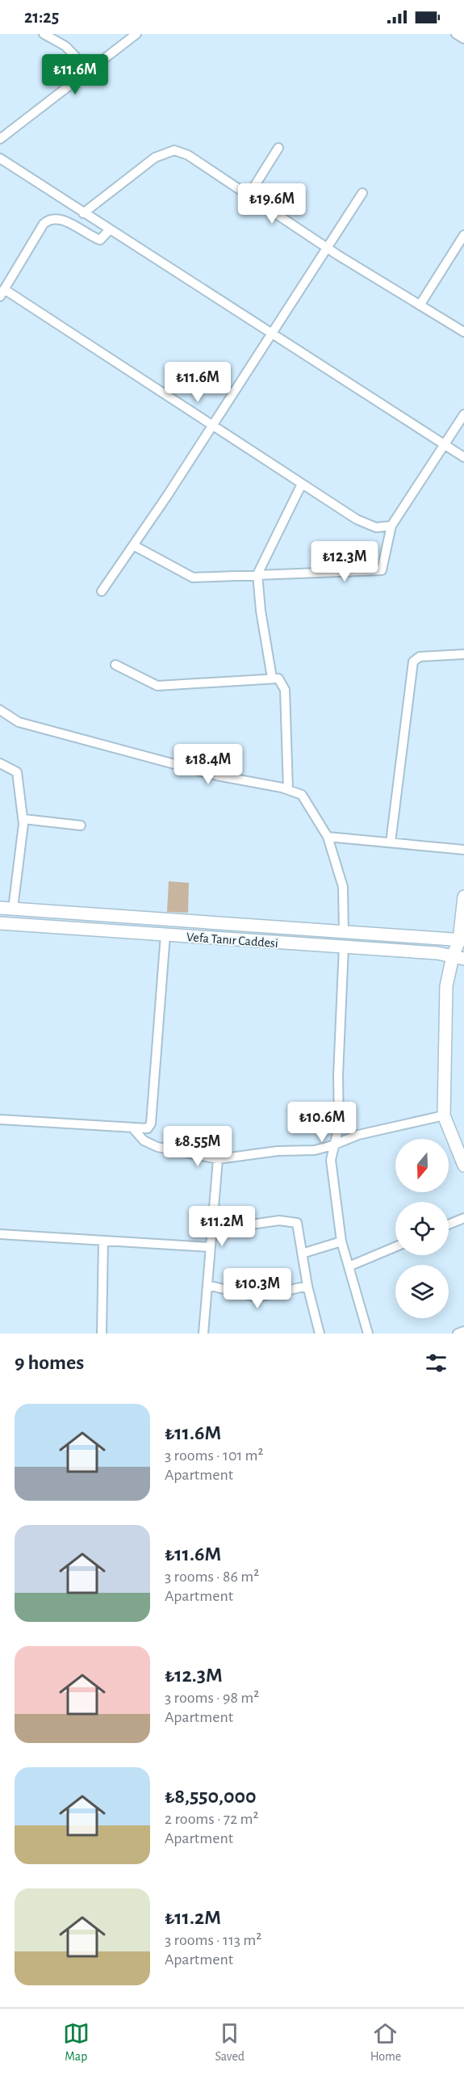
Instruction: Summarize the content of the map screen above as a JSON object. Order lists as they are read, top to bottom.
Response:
{
  "streets": {
    "main road": ["Vefa Tanır Caddesi"]
  },
  "north": "bottom",
  "page": {
    "status": "21:25",
    "price": [
      "₺11.6M",
      "₺19.6M",
      "₺11.6M",
      "₺12.3M",
      "₺18.4M",
      "₺10.6M",
      "₺8.55M",
      "₺11.2M",
      "₺10.3M"
    ],
    "heading": "9 homes",
    "list": [
      {
        "name": "₺11.6M",
        "note": "3 rooms · 101 m² · Apartment"
      },
      {
        "name": "₺11.6M",
        "note": "3 rooms · 86 m² · Apartment"
      },
      {
        "name": "₺12.3M",
        "note": "3 rooms · 98 m² · Apartment"
      },
      {
        "name": "₺8,550,000",
        "note": "2 rooms · 72 m² · Apartment"
      },
      {
        "name": "₺11.2M",
        "note": "3 rooms · 113 m² · Apartment"
      }
    ],
    "tabs": ["Map", "Saved", "Home"]
  }
}
